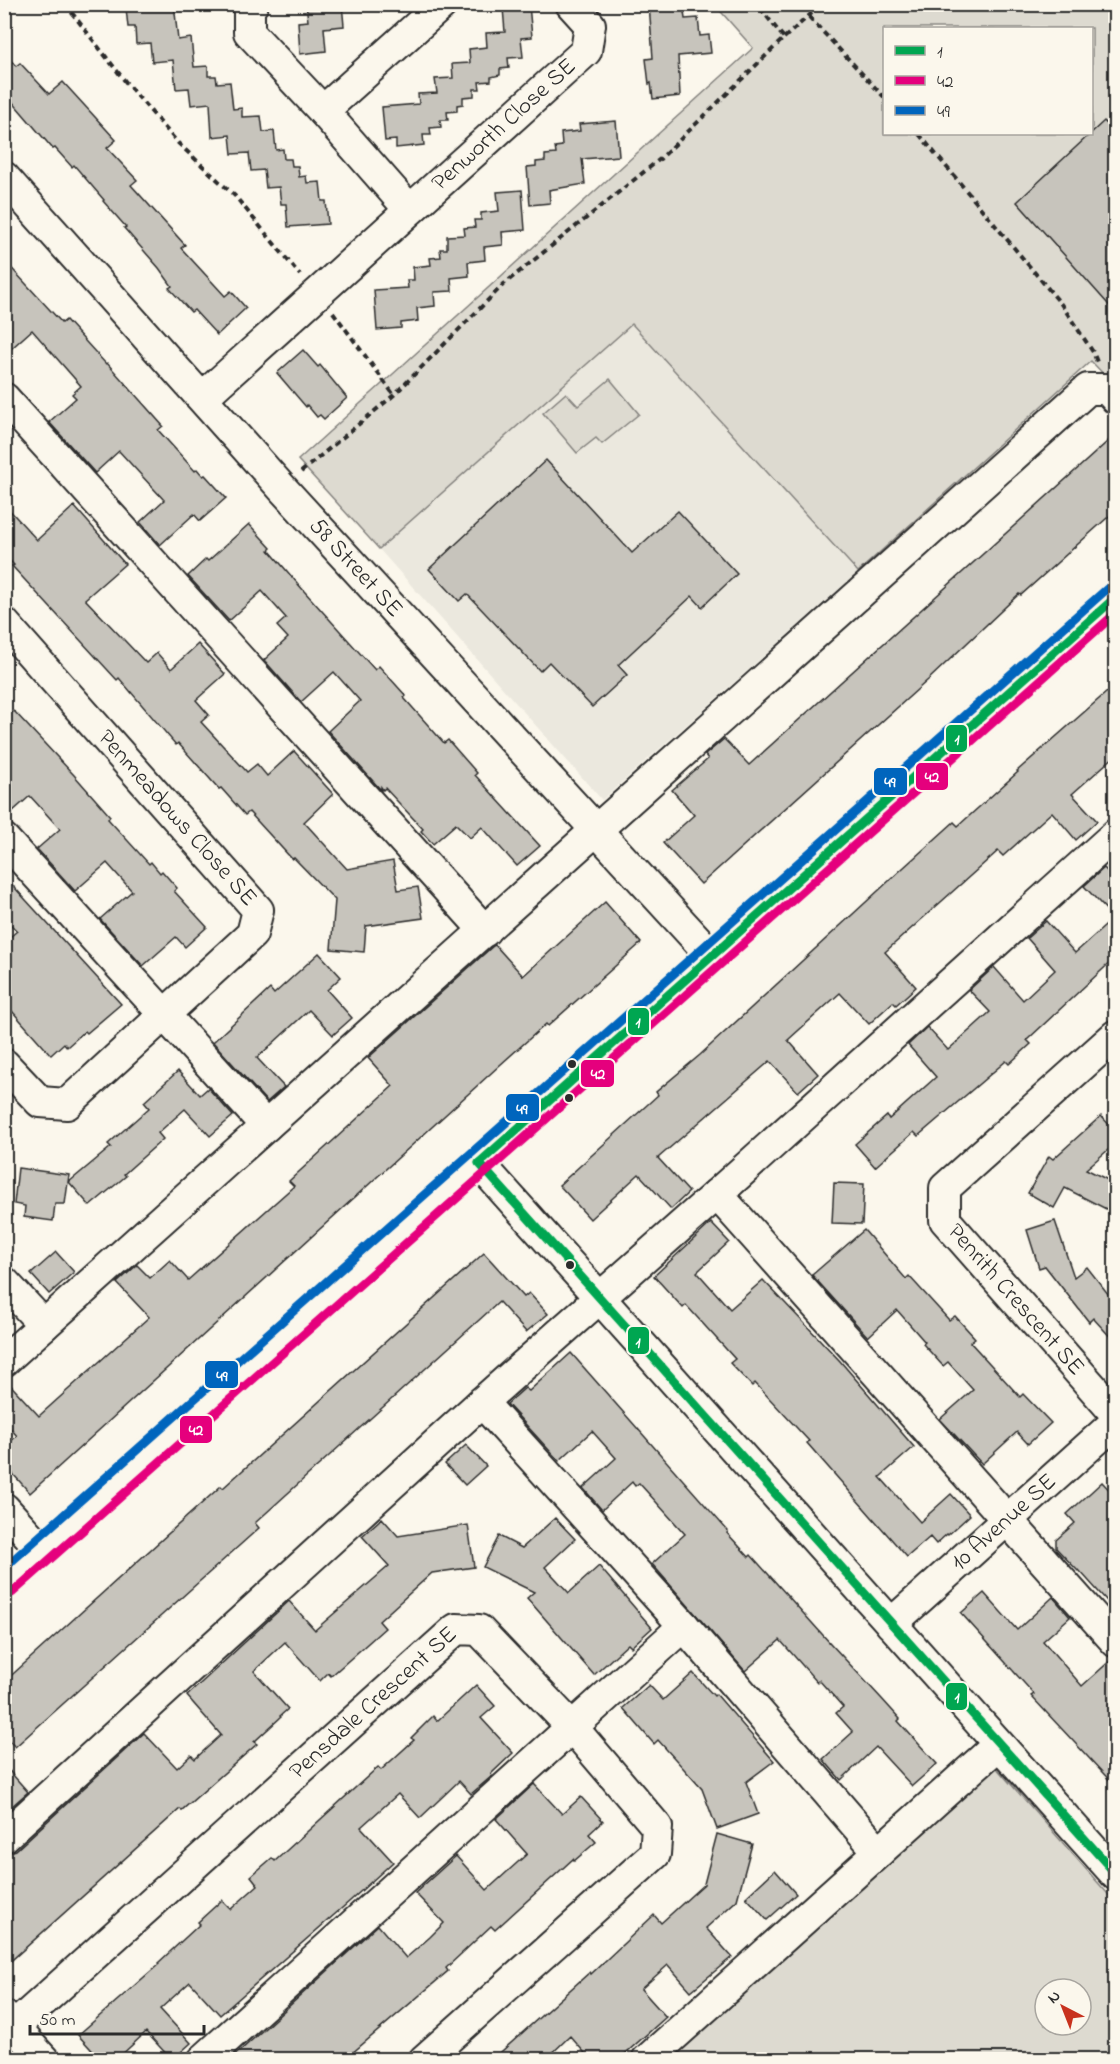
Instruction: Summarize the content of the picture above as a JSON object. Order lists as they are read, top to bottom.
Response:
{
  "streets": {
    "street": [
      "Penworth Close SE",
      "58 Street SE",
      "Penmeadows Close SE",
      "Penrith Crescent SE",
      "10 Avenue SE",
      "Pensdale Crescent SE"
    ]
  },
  "crossings": [
    ["Penworth Close SE", "58 Street SE"]
  ],
  "lines": ["transit line 49", "transit line 1", "transit line 42"],
  "legend": ["1", "42", "49"],
  "scale_bar": "50 m",
  "north": "top left"
}
